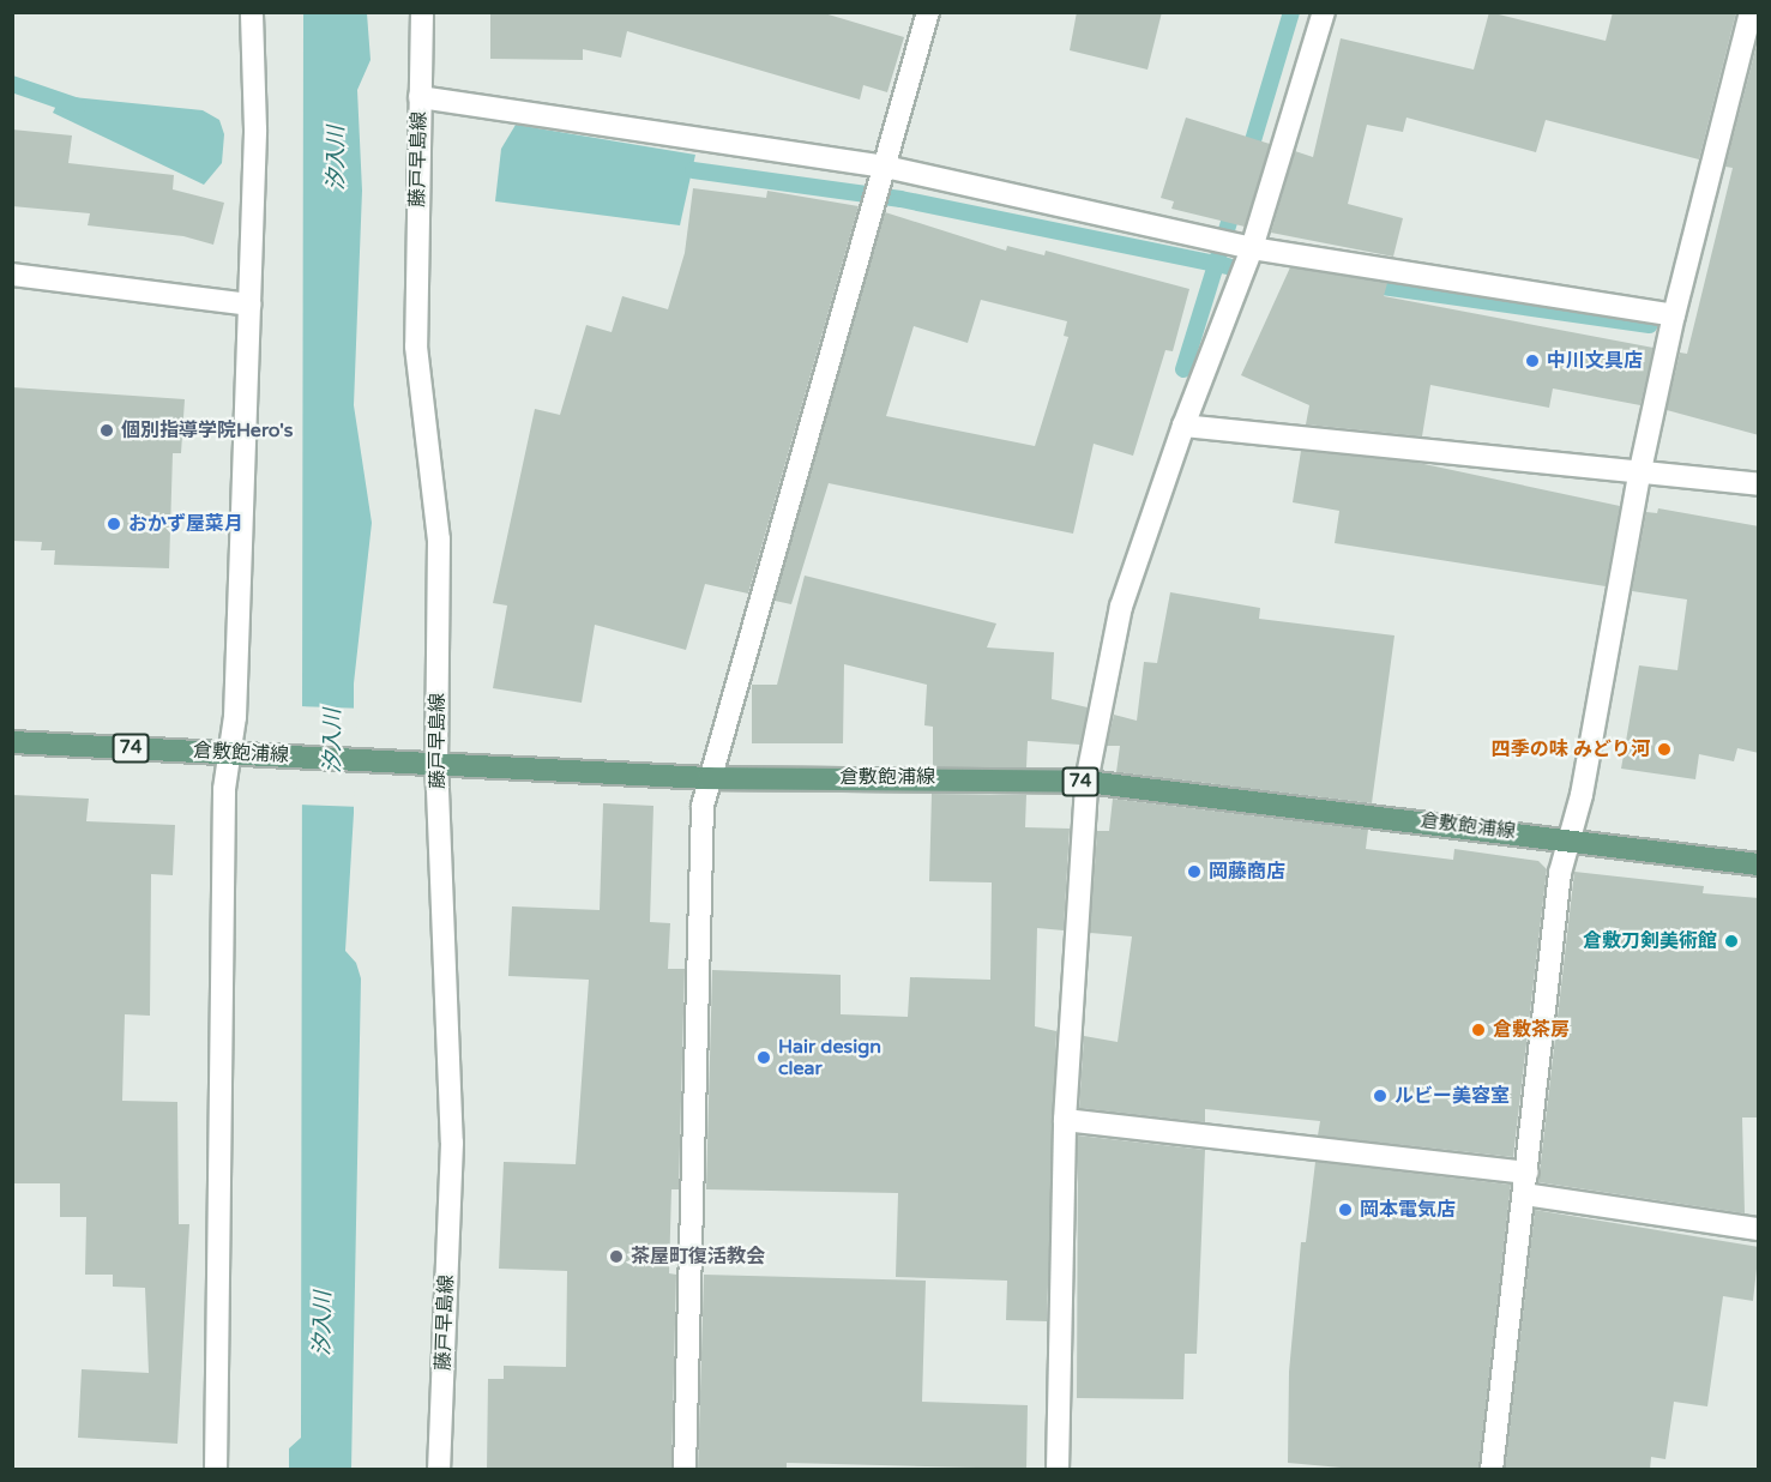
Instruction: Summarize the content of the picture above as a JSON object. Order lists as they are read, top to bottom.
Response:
{
  "streets": {
    "main road": ["74", "倉敷飽浦線"],
    "street": ["藤戸早島線"]
  },
  "crossings": [
    ["藤戸早島線", "倉敷飽浦線"]
  ],
  "water": ["汐入川"],
  "places": [
    "中川文具店",
    "個別指導学院Hero's",
    "おかず屋菜月",
    "四季の味 みどり河",
    "岡藤商店",
    "倉敷刀剣美術館",
    "倉敷茶房",
    "Hair design clear",
    "ルビー美容室",
    "岡本電気店",
    "茶屋町復活教会"
  ]
}
